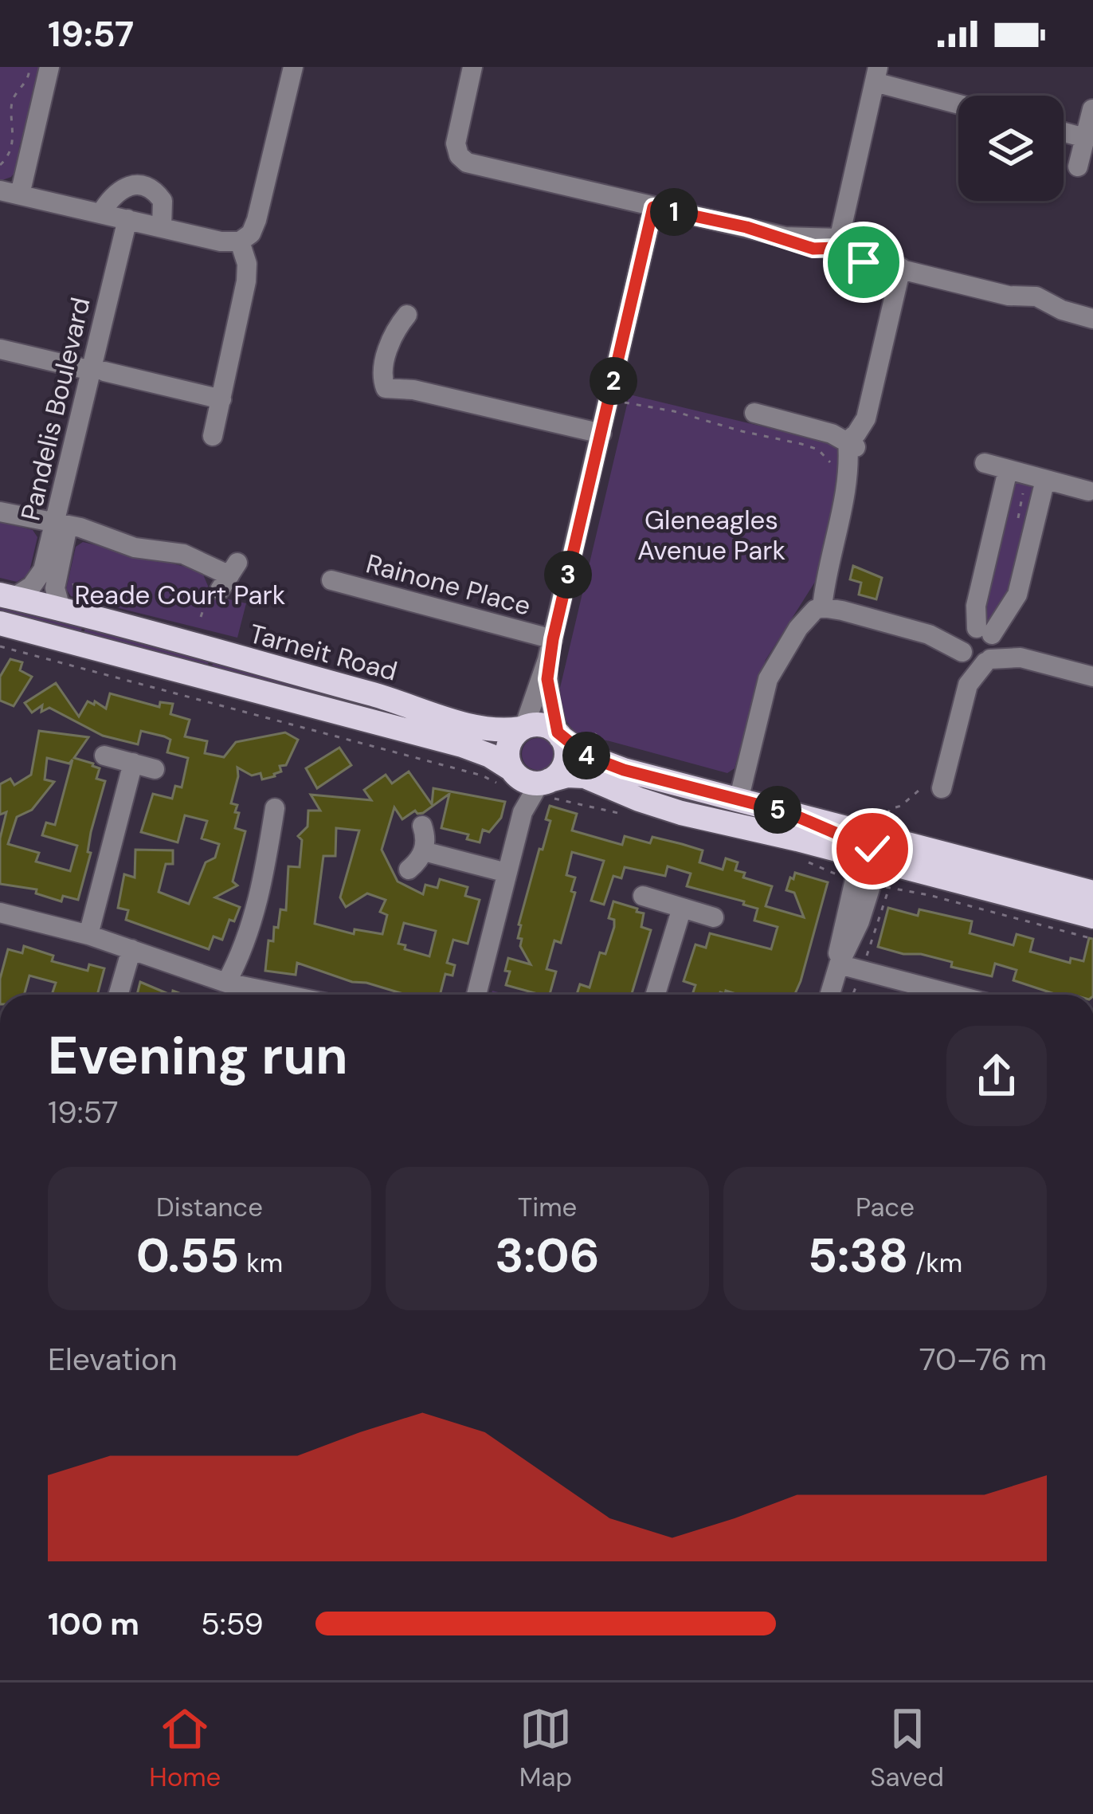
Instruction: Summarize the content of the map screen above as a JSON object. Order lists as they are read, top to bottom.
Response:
{
  "streets": {
    "main road": ["Tarneit Road"],
    "street": ["Pandelis Boulevard", "Rainone Place"]
  },
  "crossings": [
    ["Pandelis Boulevard", "Tarneit Road"]
  ],
  "parks": ["Gleneagles Avenue Park", "Reade Court Park"],
  "page": {
    "status": "19:57",
    "pins": [
      "1",
      "2",
      "3",
      "4",
      "5"
    ],
    "heading": ["Evening run", "19:57"],
    "stats": [
      ["Distance", "0.55 km"],
      ["Time", "3:06"],
      ["Pace", "5:38 /km"]
    ],
    "chart": ["Elevation", "70–76 m"],
    "list": [
      {
        "name": "100 m",
        "note": "5:59"
      }
    ],
    "tabs": ["Home", "Map", "Saved"]
  }
}
